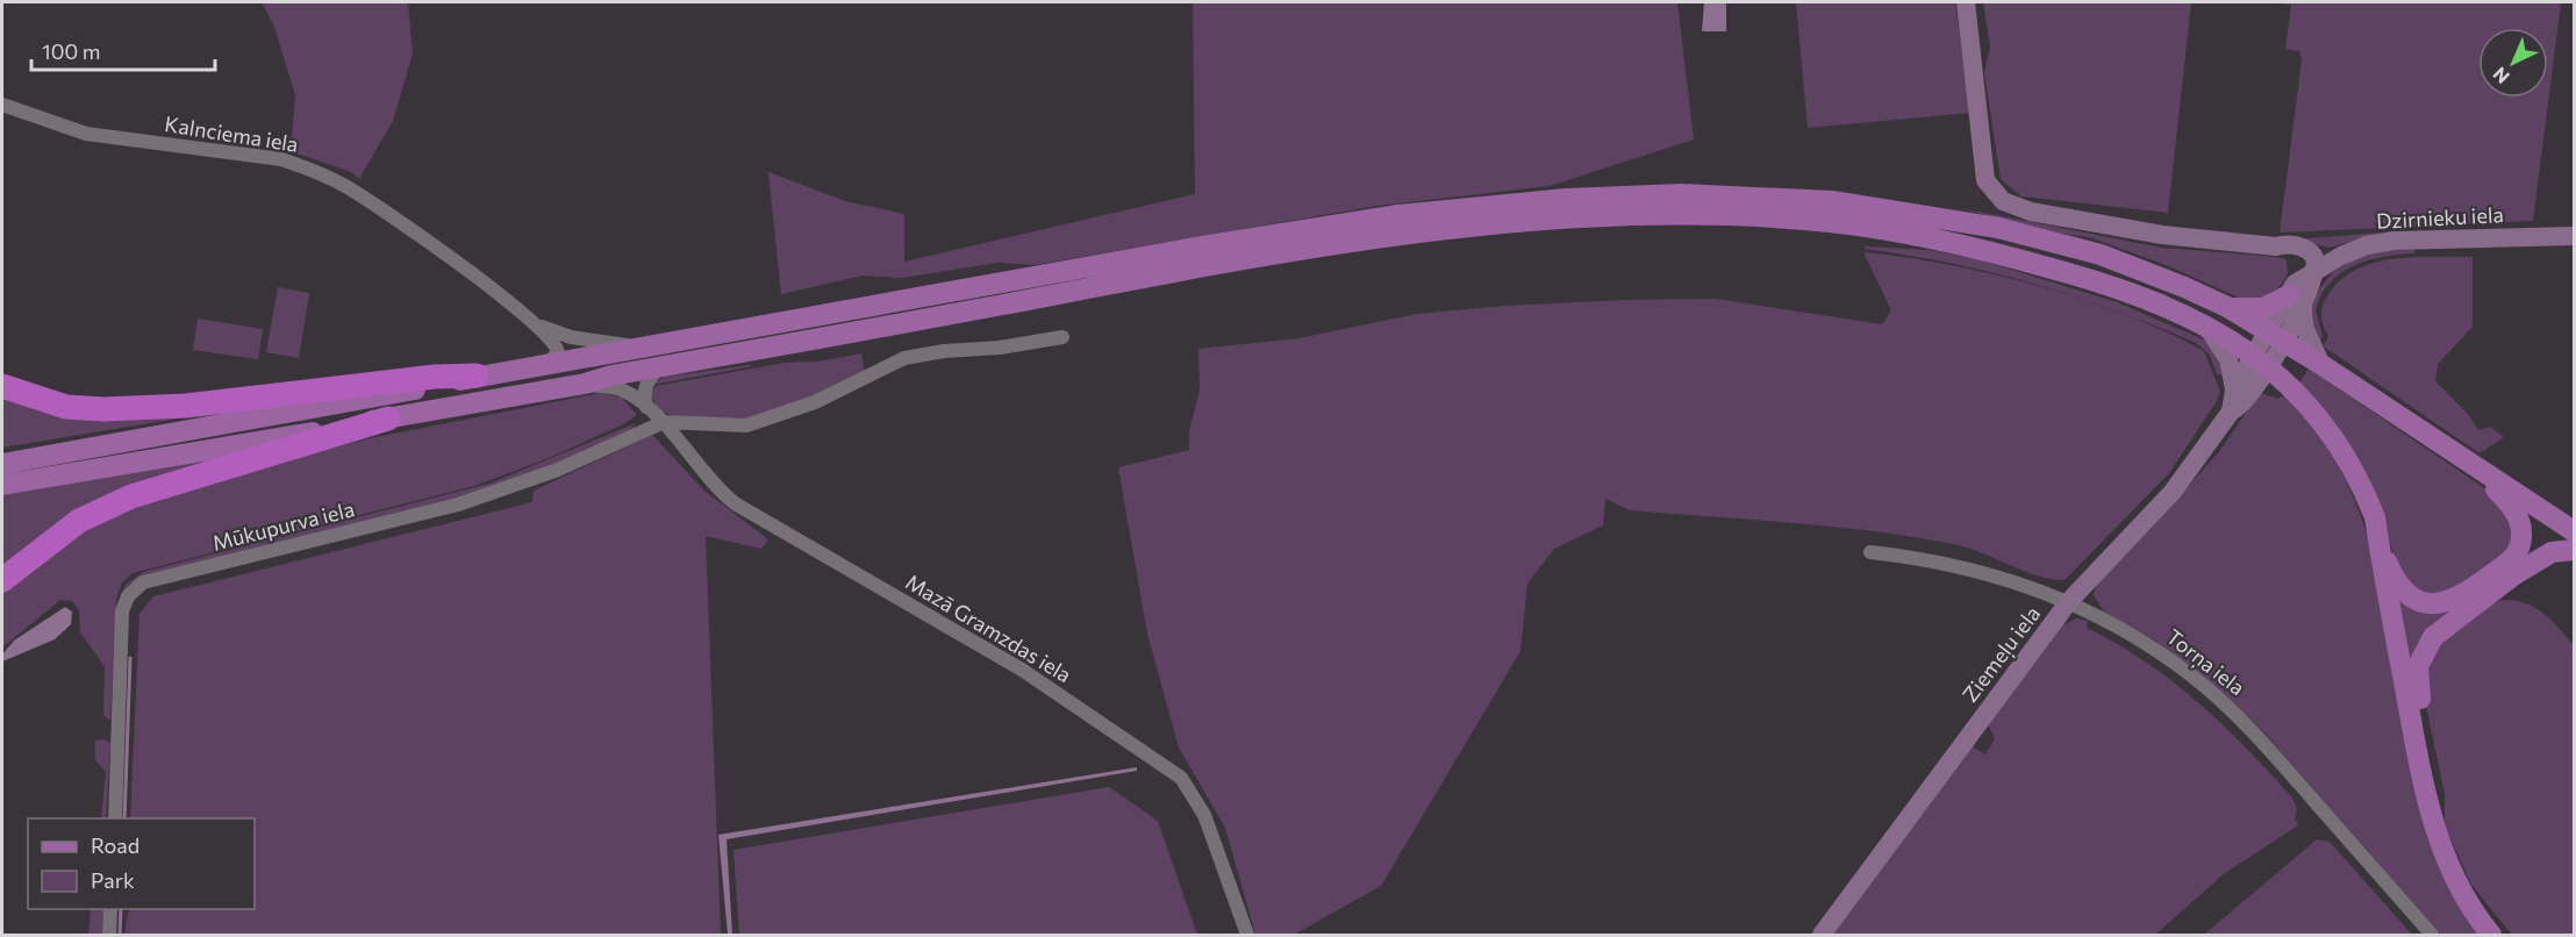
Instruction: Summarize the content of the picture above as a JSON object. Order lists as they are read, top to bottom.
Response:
{
  "streets": {
    "street": [
      "Kalnciema iela",
      "Dzirnieku iela",
      "Mūkupurva iela",
      "Mazā Gramzdas iela",
      "Ziemeļu iela",
      "Torņa iela"
    ]
  },
  "crossings": [
    ["Dzirnieku iela", "Ziemeļu iela"],
    ["Mūkupurva iela", "Mazā Gramzdas iela"],
    ["Ziemeļu iela", "Torņa iela"]
  ],
  "legend": ["Road", "Park"],
  "scale_bar": "100 m",
  "north": "bottom left"
}
